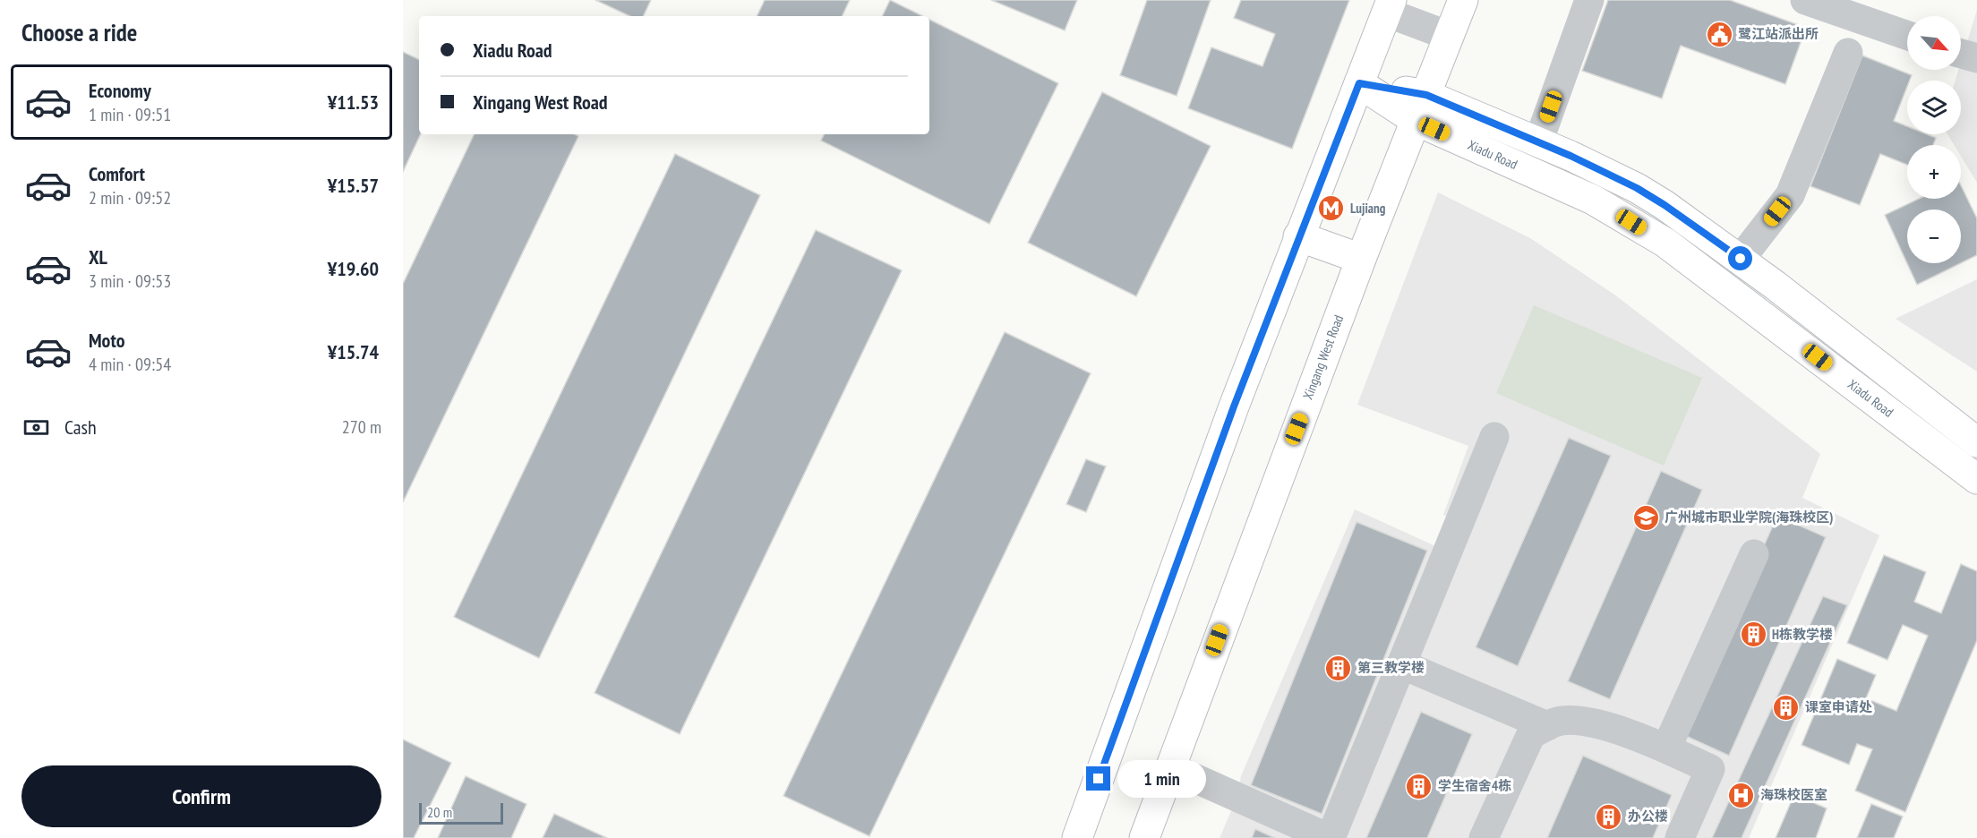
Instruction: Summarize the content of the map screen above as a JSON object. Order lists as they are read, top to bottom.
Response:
{
  "streets": {
    "main road": ["Xiadu Road", "Xingang West Road"]
  },
  "crossings": [
    ["Xiadu Road", "Xingang West Road"]
  ],
  "places": {
    "public building": ["鹭江站派出所"],
    "metro station": ["Lujiang"],
    "school or university": ["广州城市职业学院(海珠校区)"],
    "building": [
      "H栋教学楼",
      "第三教学楼",
      "课室申请处",
      "学生宿舍4栋",
      "办公楼"
    ],
    "hospital": ["海珠校医室"]
  },
  "scale_bar": "20 m",
  "north": "bottom right",
  "page": {
    "heading": "Choose a ride",
    "map_buttons": ["+", "−"],
    "banner": ["Xiadu Road", "Xingang West Road"],
    "list": [
      {
        "name": "Economy",
        "note": "1 min · 09:51",
        "value": "¥11.53"
      },
      {
        "name": "Comfort",
        "note": "2 min · 09:52",
        "value": "¥15.57"
      },
      {
        "name": "XL",
        "note": "3 min · 09:53",
        "value": "¥19.60"
      },
      {
        "name": "Moto",
        "note": "4 min · 09:54",
        "value": "¥15.74"
      }
    ],
    "pay": ["Cash", "270 m"],
    "buttons": "Confirm",
    "bubble": "1 min",
    "scale": "20 m"
  }
}
